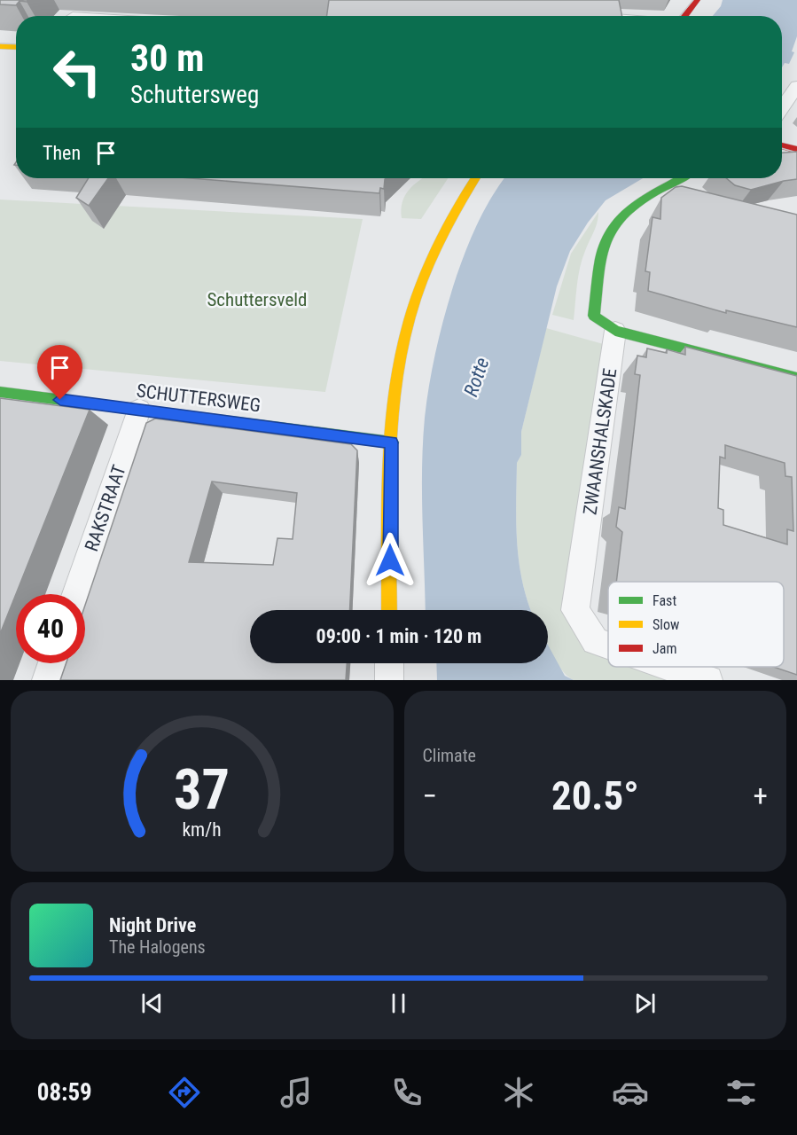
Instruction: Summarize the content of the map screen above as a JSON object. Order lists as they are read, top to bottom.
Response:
{
  "streets": {
    "street": ["SCHUTTERSWEG", "ZWAANSHALSKADE", "RAKSTRAAT"]
  },
  "crossings": [
    ["SCHUTTERSWEG", "RAKSTRAAT"]
  ],
  "water": ["Rotte"],
  "parks": ["Schuttersveld"],
  "legend": ["Fast", "Slow", "Jam"],
  "page": {
    "turn": ["30 m", "Schuttersweg"],
    "then": "Then",
    "limit": "40",
    "trip": "09:00 · 1 min · 120 m",
    "tile": "Climate",
    "heat": ["−", "20.5°", "+"],
    "song": ["Night Drive", "The Halogens"],
    "tabs": "08:59",
    "gauge": ["37", "km/h"]
  }
}
